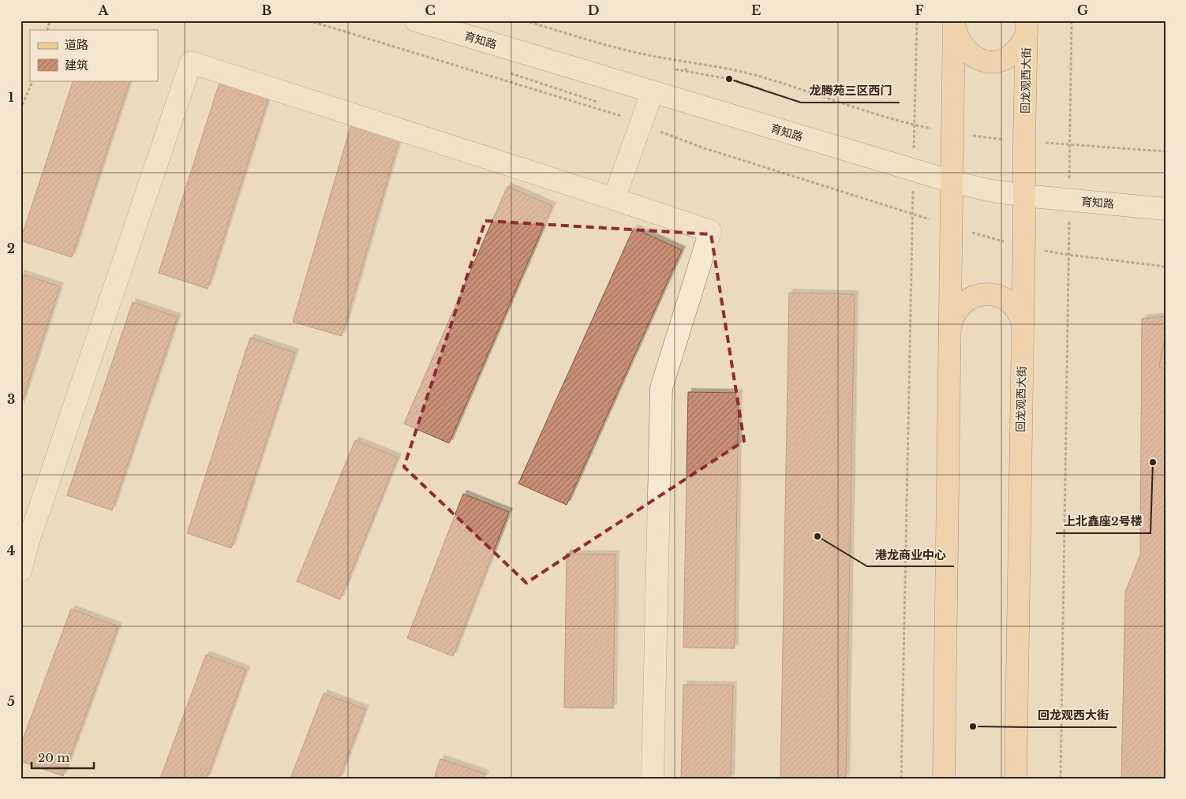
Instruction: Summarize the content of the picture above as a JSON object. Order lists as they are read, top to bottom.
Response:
{
  "streets": {
    "main road": ["回龙观西大街"],
    "street": ["育知路"]
  },
  "crossings": [
    ["育知路", "回龙观西大街"]
  ],
  "places": [
    "龙腾苑三区西门",
    "上北鑫座2号楼",
    "港龙商业中心",
    "回龙观西大街"
  ],
  "legend": ["道路", "建筑"],
  "scale_bar": "20 m",
  "grid": {
    "columns": [
      "A",
      "B",
      "C",
      "D",
      "E",
      "F",
      "G"
    ],
    "rows": [
      "1",
      "2",
      "3",
      "4",
      "5"
    ]
  }
}
